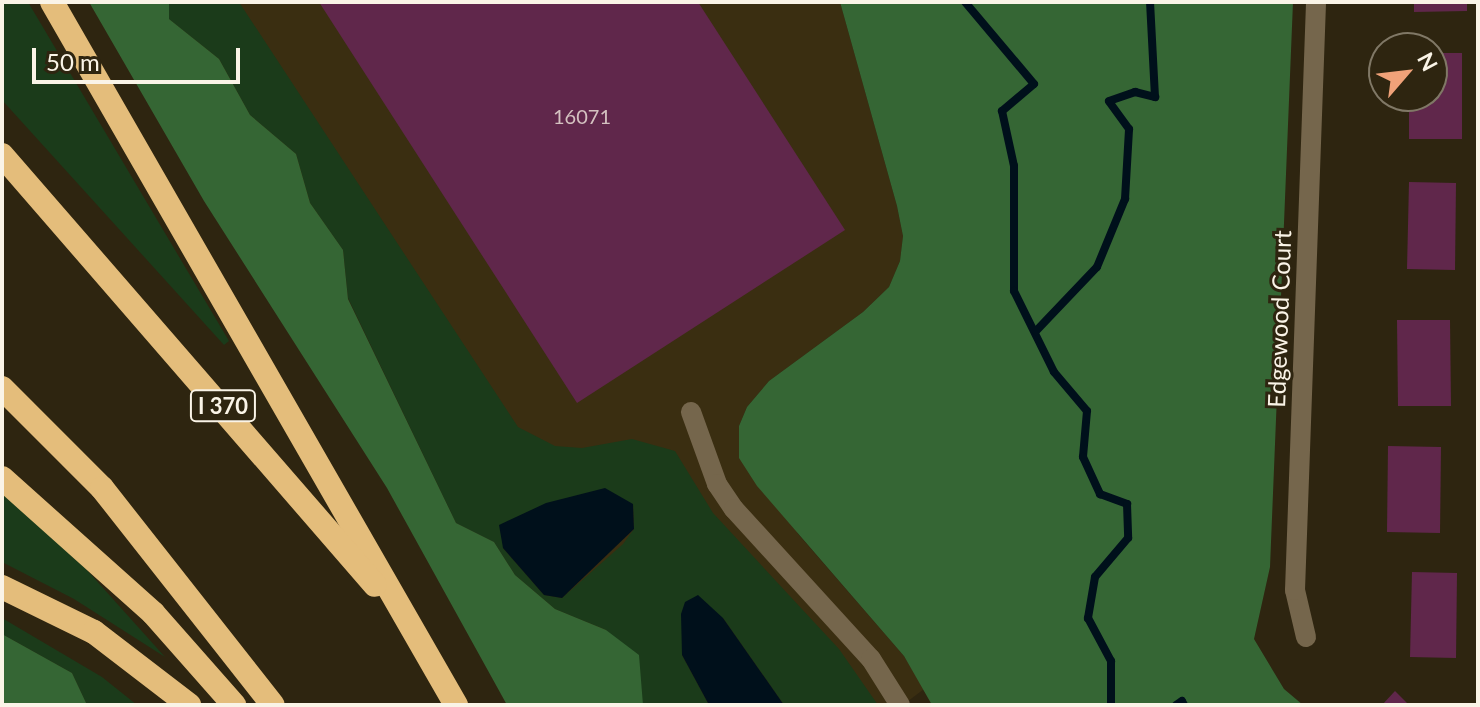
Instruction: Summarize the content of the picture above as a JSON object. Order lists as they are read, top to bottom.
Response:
{
  "streets": {
    "highway": ["I 370"],
    "street": ["Edgewood Court"]
  },
  "house_numbers": ["16071"],
  "scale_bar": "50 m",
  "north": "top right"
}
